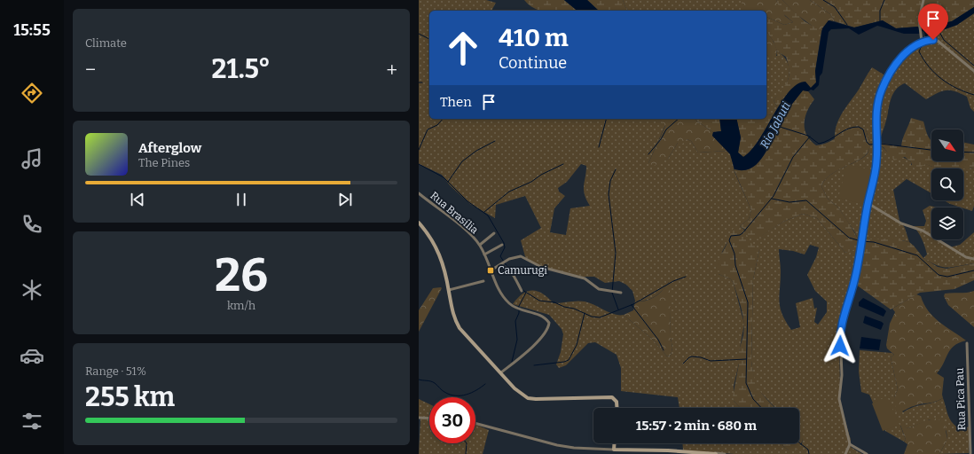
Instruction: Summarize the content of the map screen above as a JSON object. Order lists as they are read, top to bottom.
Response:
{
  "streets": {
    "street": ["Rua Brasília", "Rua Pica Pau"]
  },
  "water": ["Rio Jabuti"],
  "places": {
    "transit": ["Camurugi"]
  },
  "north": "bottom right",
  "page": {
    "tabs": "15:55",
    "tile": [
      "Climate",
      ["26", "km/h"],
      ["Range · 51%", "255 km"]
    ],
    "turn": ["410 m", "Continue"],
    "heat": ["−", "21.5°", "+"],
    "then": "Then",
    "song": ["Afterglow", "The Pines"],
    "limit": "30",
    "trip": "15:57 · 2 min · 680 m"
  }
}
